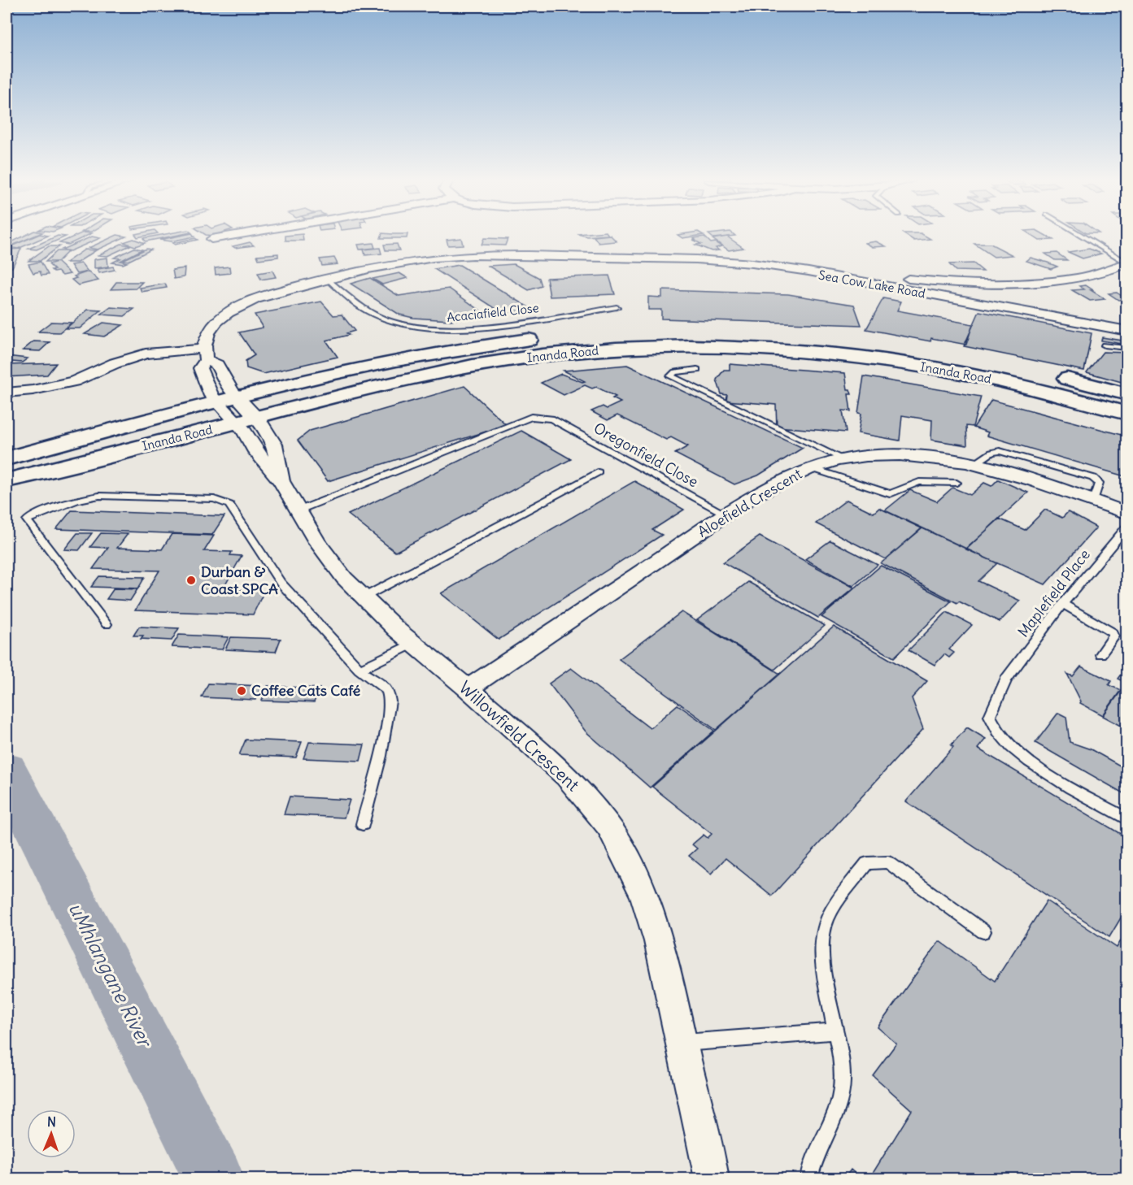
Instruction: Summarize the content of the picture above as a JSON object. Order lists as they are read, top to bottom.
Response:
{
  "streets": {
    "main road": ["Inanda Road"],
    "street": ["Sea Cow Lake Road", "Aloefield Crescent", "Willowfield Crescent"],
    "lane": ["Acaciafield Close", "Oregonfield Close", "Maplefield Place"]
  },
  "crossings": [
    ["Sea Cow Lake Road", "Acaciafield Close"],
    ["Sea Cow Lake Road", "Willowfield Crescent"],
    ["Inanda Road", "Willowfield Crescent"],
    ["Oregonfield Close", "Aloefield Crescent"],
    ["Oregonfield Close", "Willowfield Crescent"],
    ["Aloefield Crescent", "Willowfield Crescent"]
  ],
  "water": ["uMhlangane River"],
  "places": ["Durban & Coast SPCA", "Coffee Cats Café"],
  "north": "top"
}
